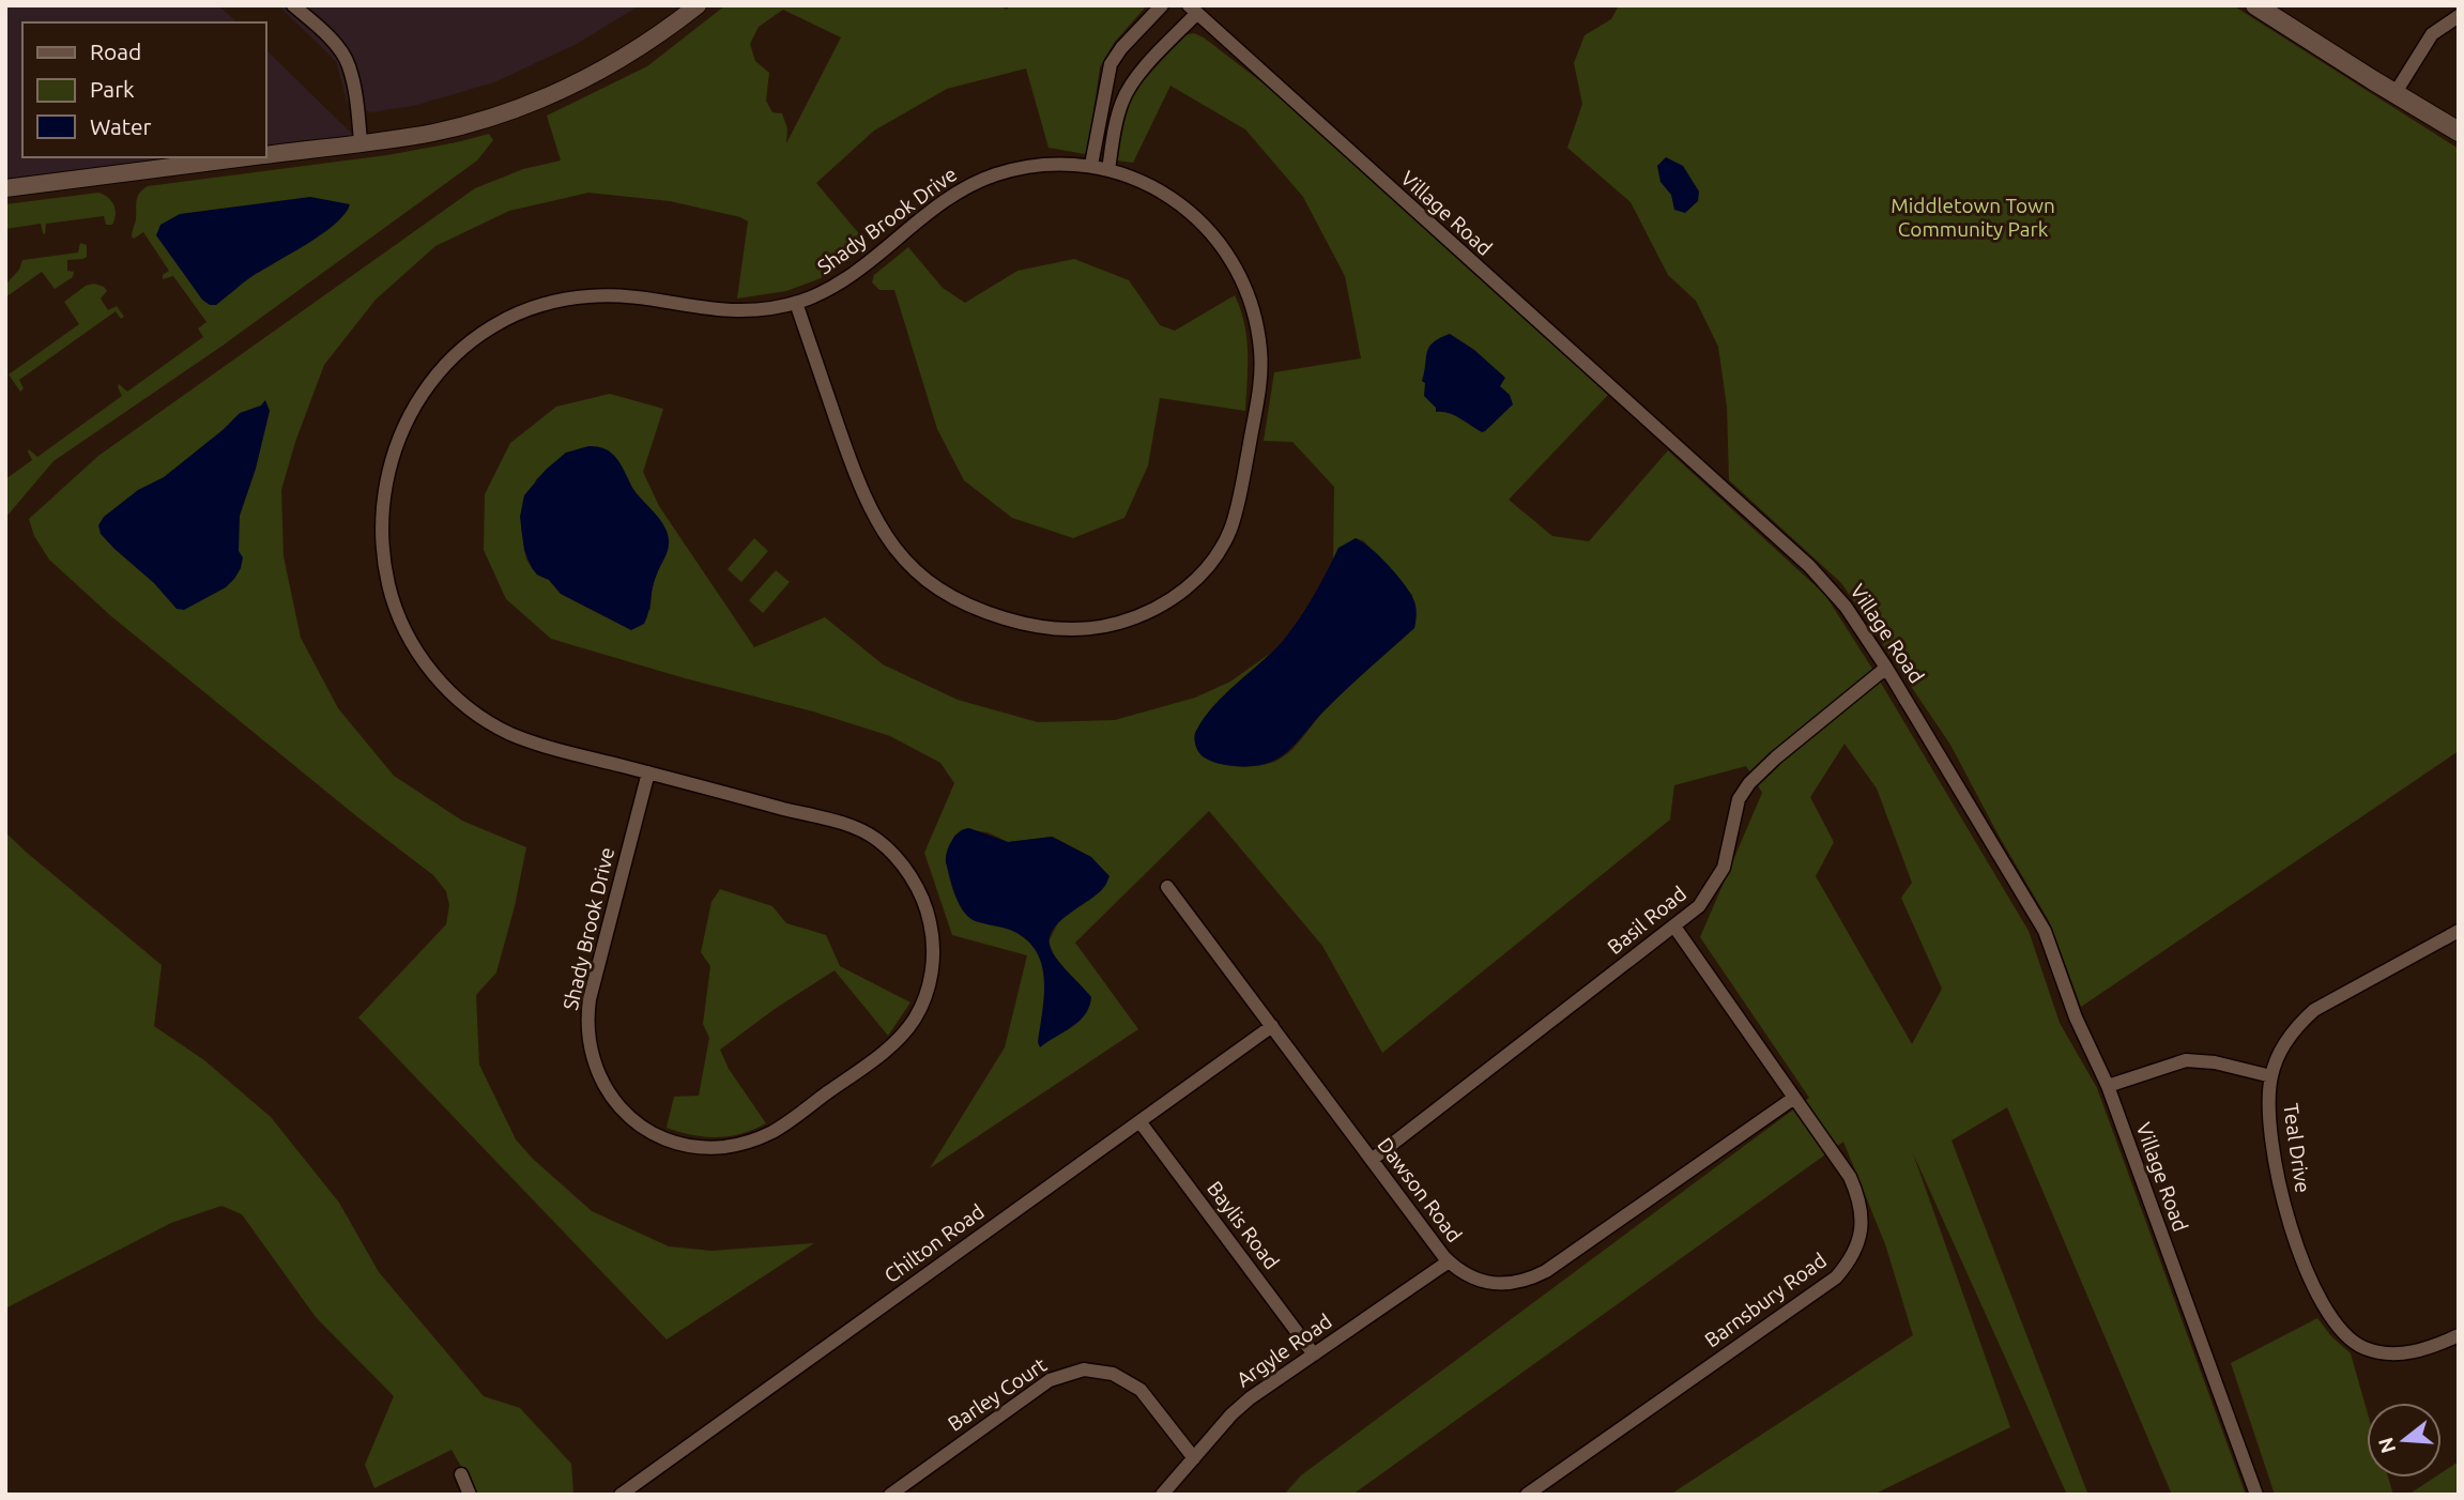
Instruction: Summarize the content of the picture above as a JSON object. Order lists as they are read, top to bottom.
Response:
{
  "streets": {
    "street": [
      "Village Road",
      "Shady Brook Drive",
      "Basil Road",
      "Teal Drive",
      "Dawson Road",
      "Baylis Road",
      "Chilton Road",
      "Barnsbury Road",
      "Argyle Road",
      "Barley Court"
    ]
  },
  "crossings": [
    ["Village Road", "Basil Road"],
    ["Basil Road", "Dawson Road"],
    ["Basil Road", "Barnsbury Road"],
    ["Dawson Road", "Chilton Road"],
    ["Dawson Road", "Barnsbury Road"],
    ["Dawson Road", "Argyle Road"],
    ["Baylis Road", "Chilton Road"],
    ["Baylis Road", "Argyle Road"],
    ["Argyle Road", "Barley Court"]
  ],
  "parks": ["Middletown Town Community Park"],
  "legend": ["Road", "Park", "Water"],
  "north": "left"
}
